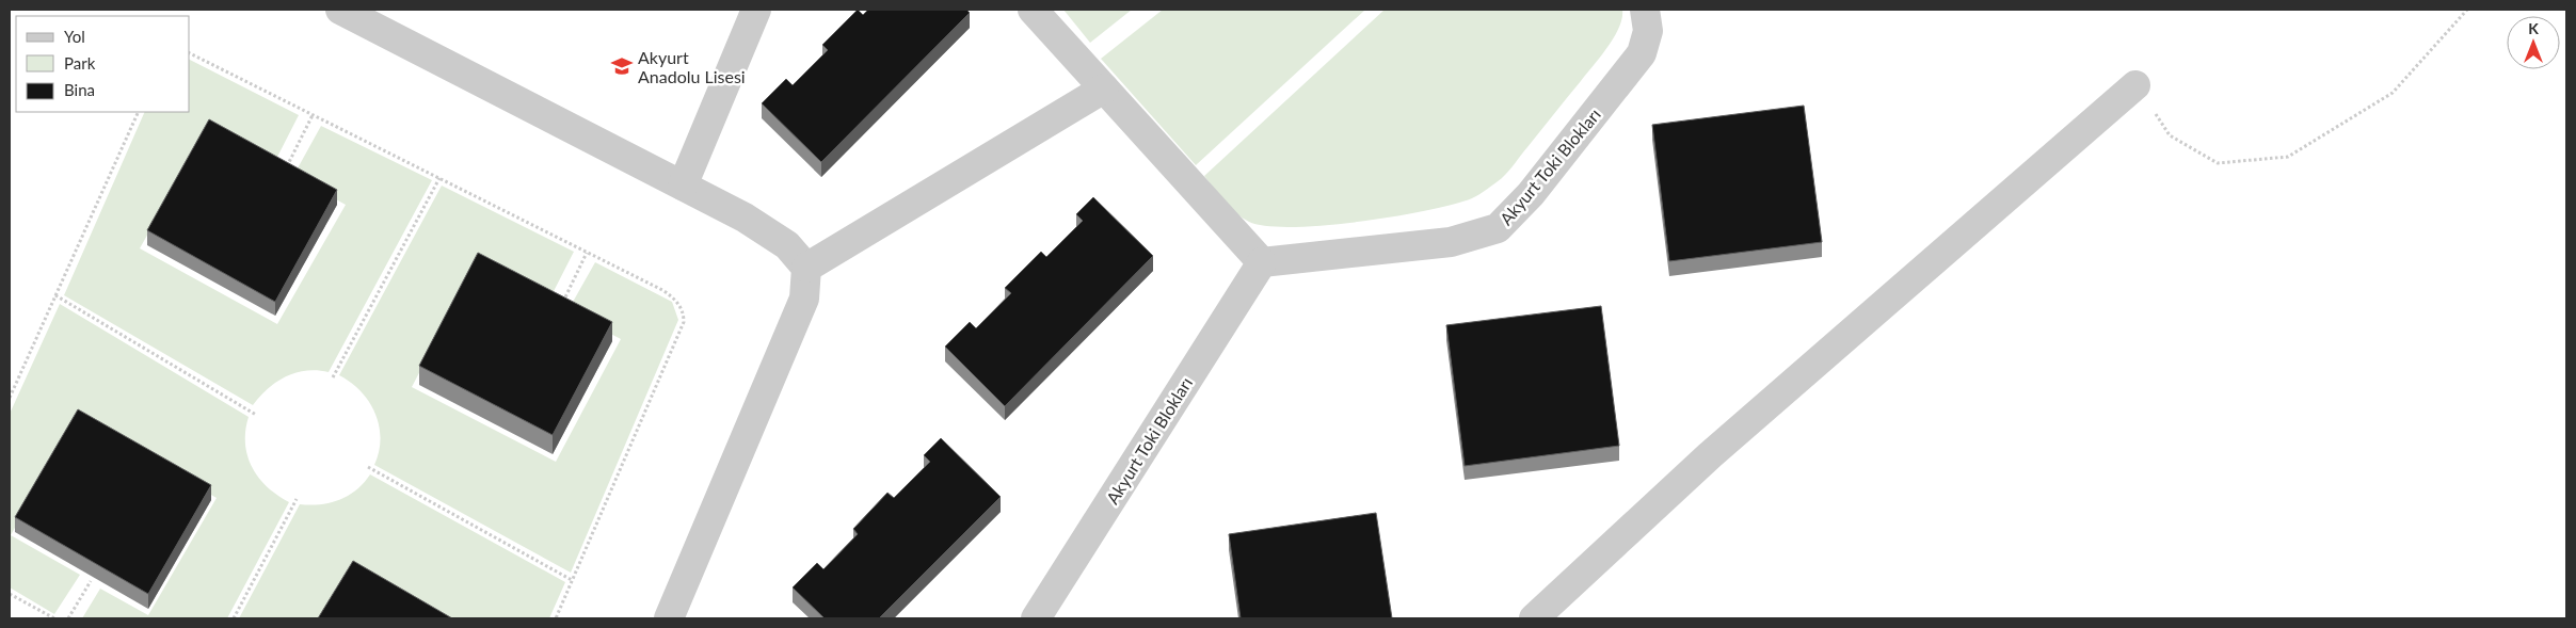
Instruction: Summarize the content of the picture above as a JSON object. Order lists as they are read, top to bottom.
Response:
{
  "streets": {
    "street": ["Akyurt Toki Blokları"]
  },
  "places": {
    "school or university": ["Akyurt Anadolu Lisesi"]
  },
  "legend": ["Yol", "Park", "Bina"],
  "north": "top"
}
